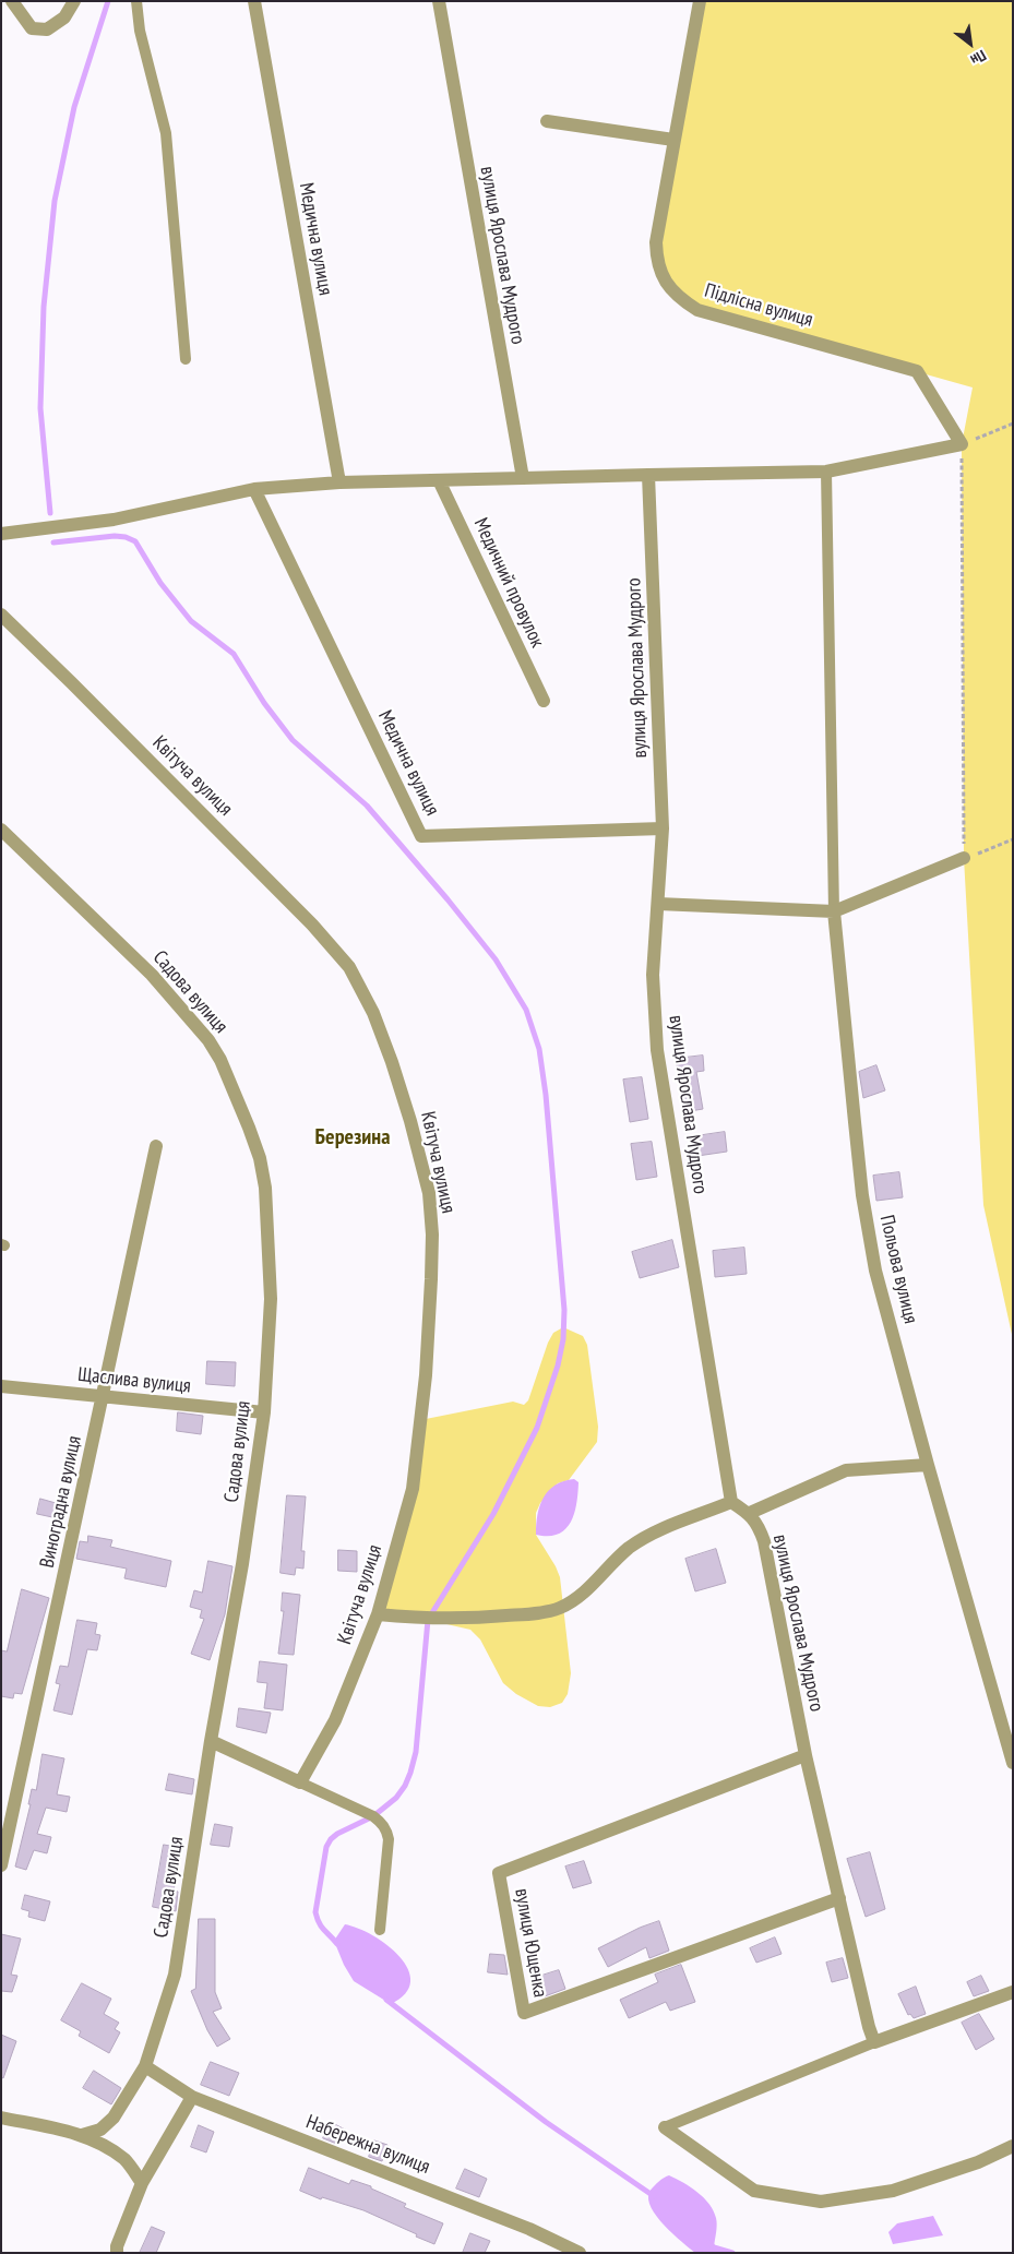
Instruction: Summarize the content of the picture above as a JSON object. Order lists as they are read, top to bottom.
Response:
{
  "streets": {
    "street": [
      "Медична вулиця",
      "вулиця Ярослава Мудрого",
      "Підлісна вулиця",
      "Медичний провулок",
      "Квітуча вулиця",
      "Садова вулиця",
      "Польова вулиця",
      "Щаслива вулиця",
      "Виноградна вулиця",
      "вулиця Ющенка",
      "Набережна вулиця"
    ]
  },
  "crossings": [
    ["Медична вулиця", "вулиця Ярослава Мудрого"],
    ["вулиця Ярослава Мудрого", "вулиця Ющенка"],
    ["Садова вулиця", "Щаслива вулиця"],
    ["Садова вулиця", "Набережна вулиця"],
    ["Щаслива вулиця", "Виноградна вулиця"]
  ],
  "districts": ["Березина"],
  "north": "bottom right"
}
